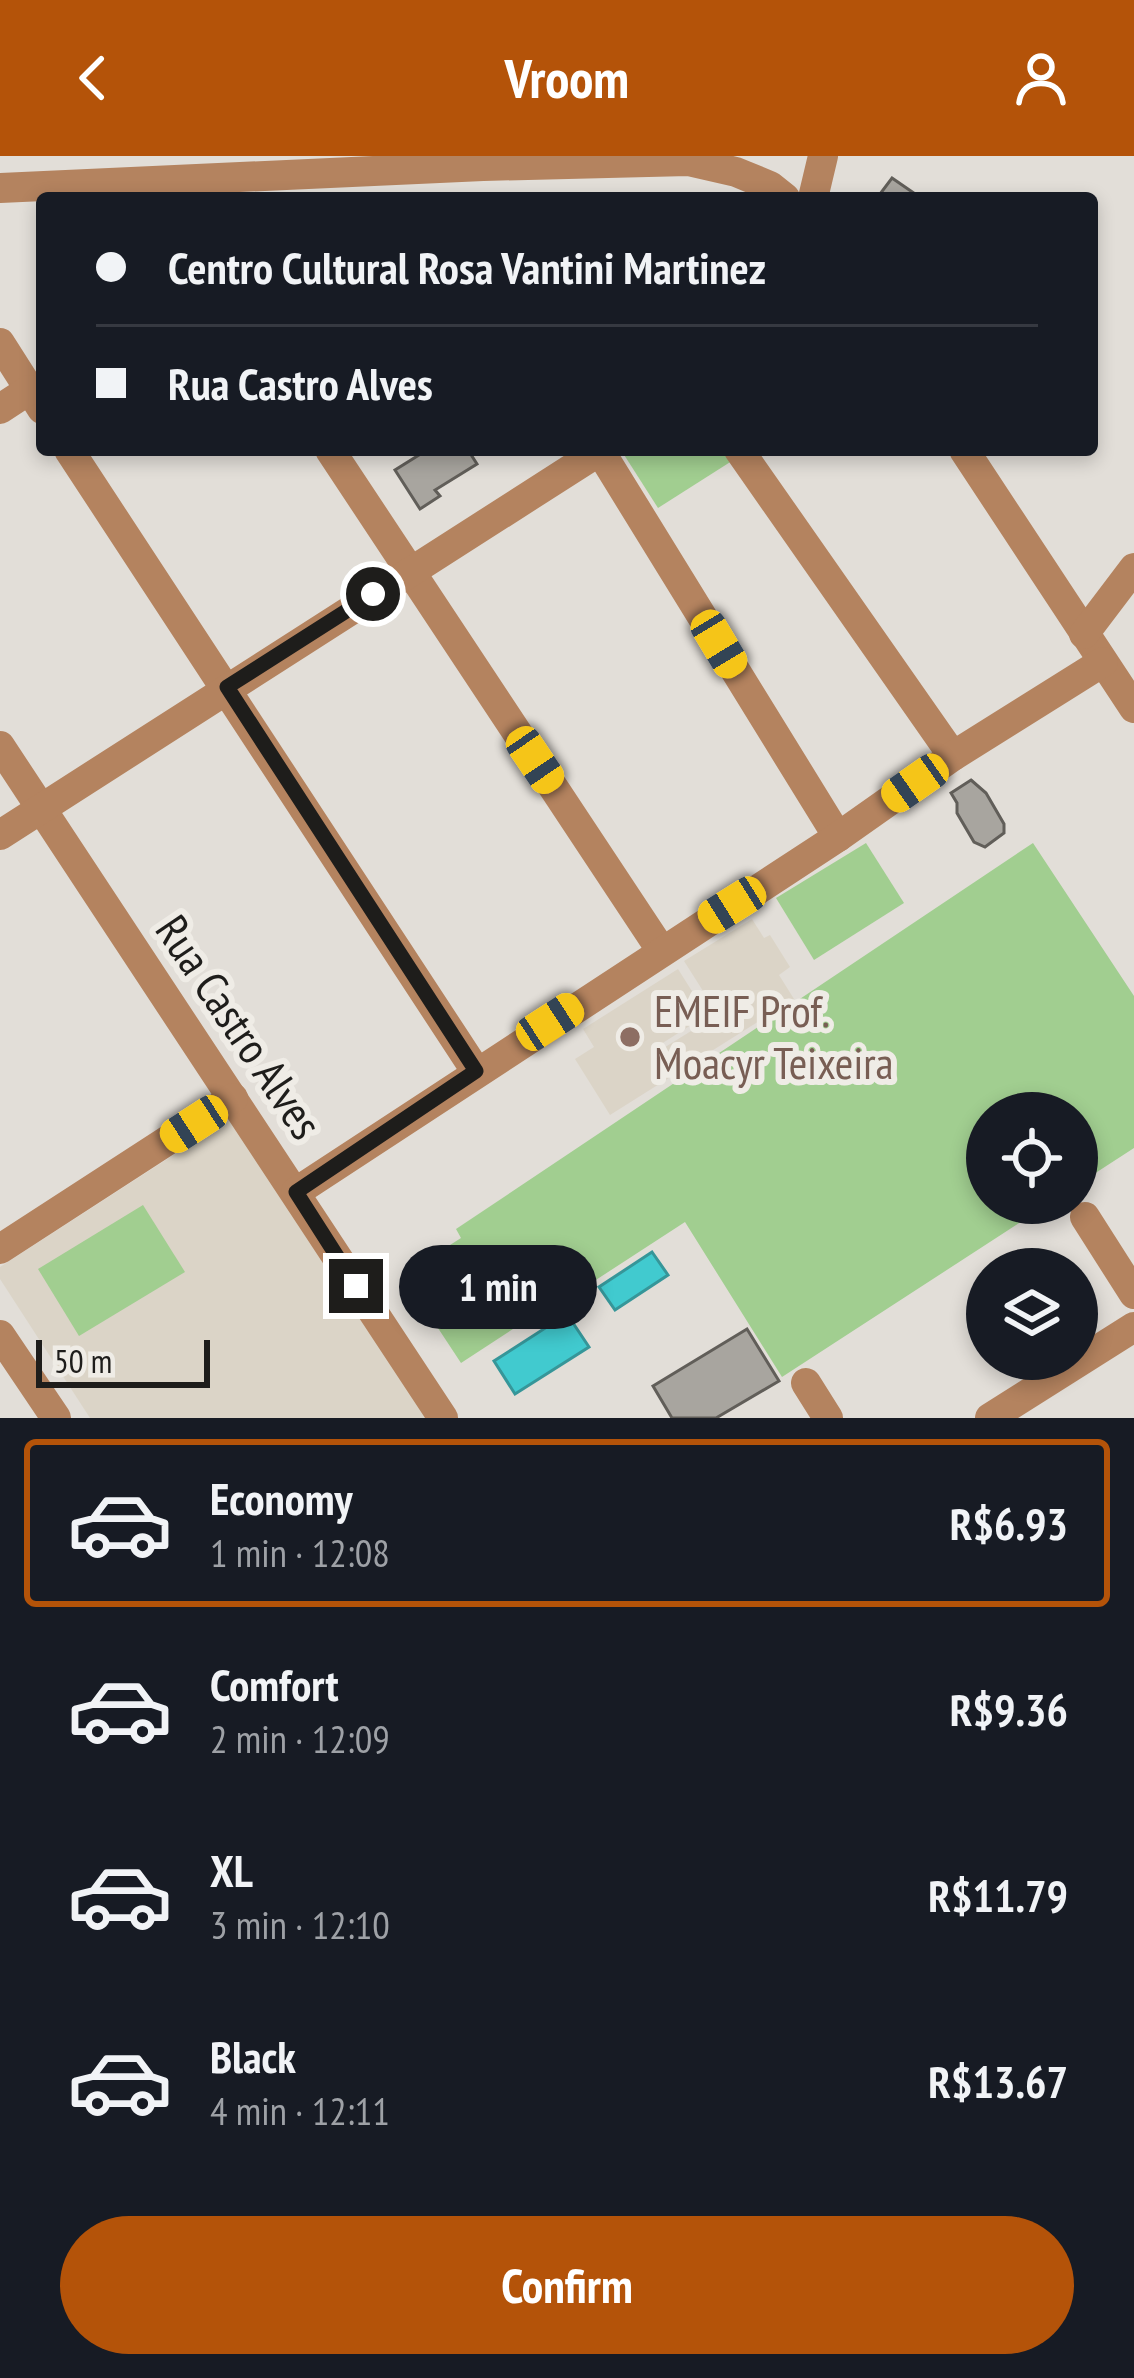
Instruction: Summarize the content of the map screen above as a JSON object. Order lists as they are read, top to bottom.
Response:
{
  "streets": {
    "street": ["Rua Castro Alves"]
  },
  "places": ["EMEIF Prof. Moacyr Teixeira"],
  "scale_bar": "50 m",
  "page": {
    "header": "Vroom",
    "banner": ["Centro Cultural Rosa Vantini Martinez", "Rua Castro Alves"],
    "bubble": "1 min",
    "scale": "50 m",
    "list": [
      {
        "name": "Economy",
        "note": "1 min · 12:08",
        "value": "R$6.93"
      },
      {
        "name": "Comfort",
        "note": "2 min · 12:09",
        "value": "R$9.36"
      },
      {
        "name": "XL",
        "note": "3 min · 12:10",
        "value": "R$11.79"
      },
      {
        "name": "Black",
        "note": "4 min · 12:11",
        "value": "R$13.67"
      }
    ],
    "buttons": "Confirm"
  }
}
